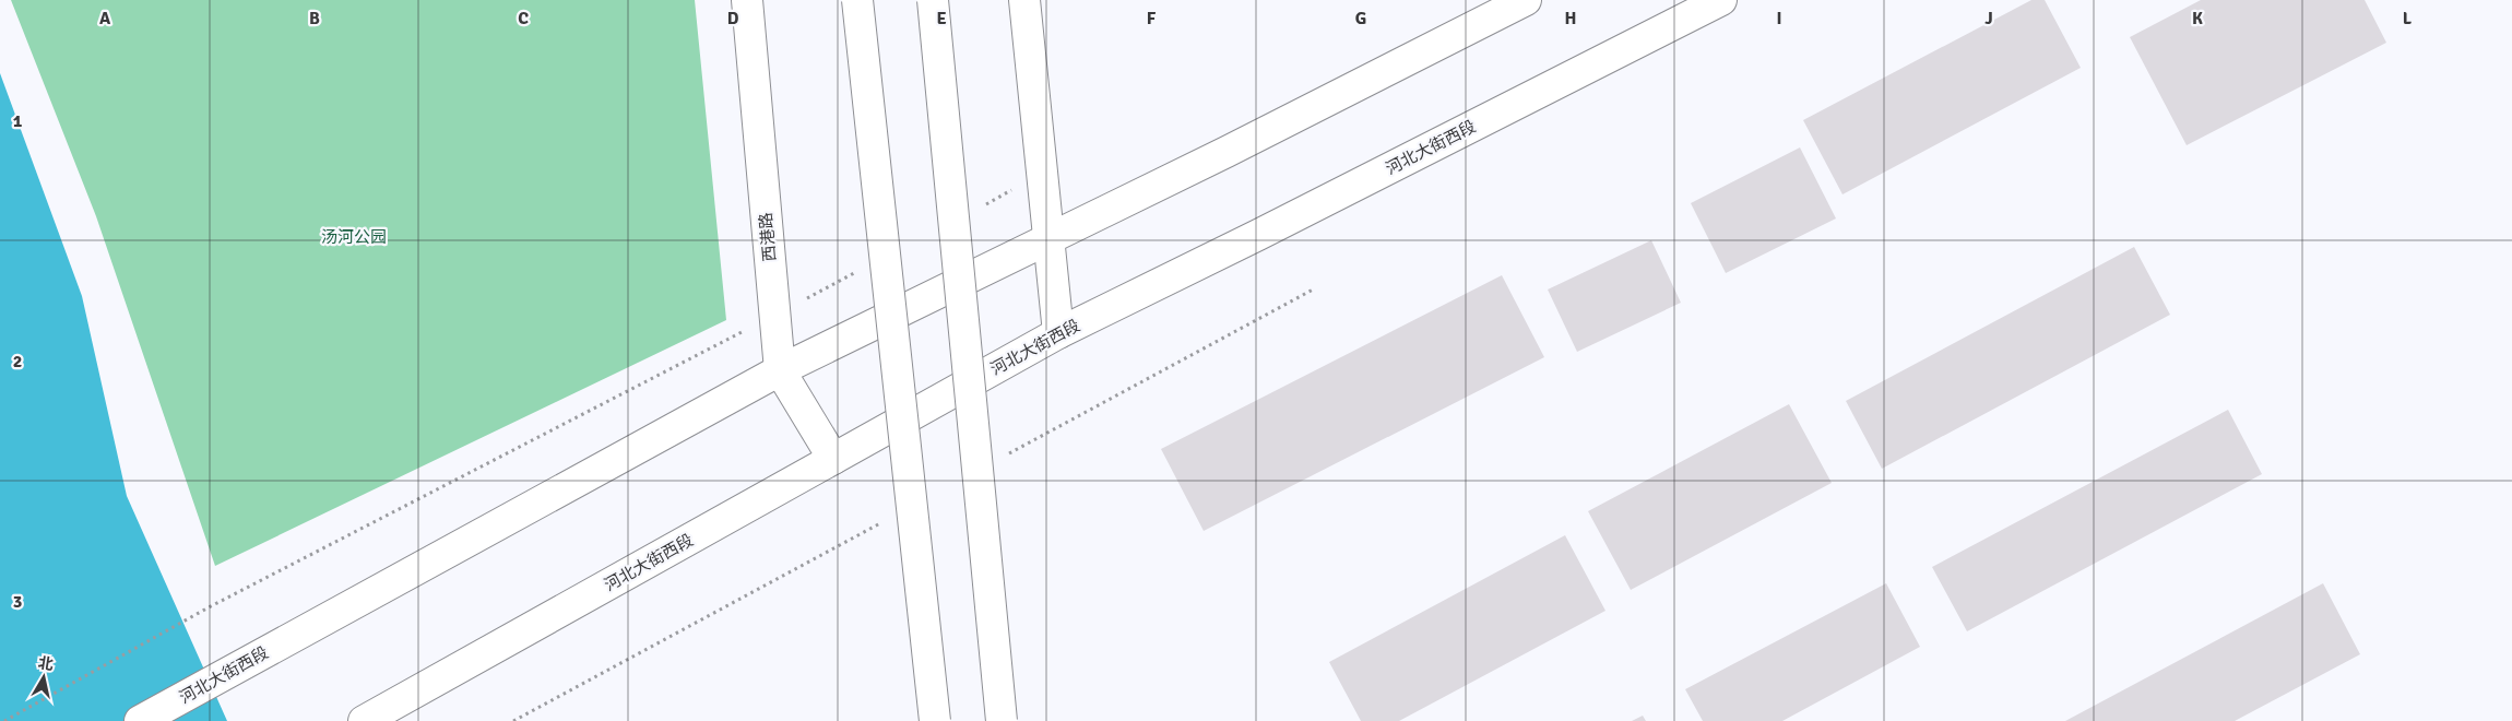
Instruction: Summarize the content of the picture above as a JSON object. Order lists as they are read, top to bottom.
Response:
{
  "streets": {
    "main road": ["河北大街西段", "西港路"]
  },
  "crossings": [
    ["河北大街西段", "西港路"]
  ],
  "parks": ["汤河公园"],
  "north": "top",
  "grid": {
    "columns": [
      "A",
      "B",
      "C",
      "D",
      "E",
      "F",
      "G",
      "H",
      "I",
      "J",
      "K",
      "L"
    ],
    "rows": ["1", "2", "3"]
  }
}
